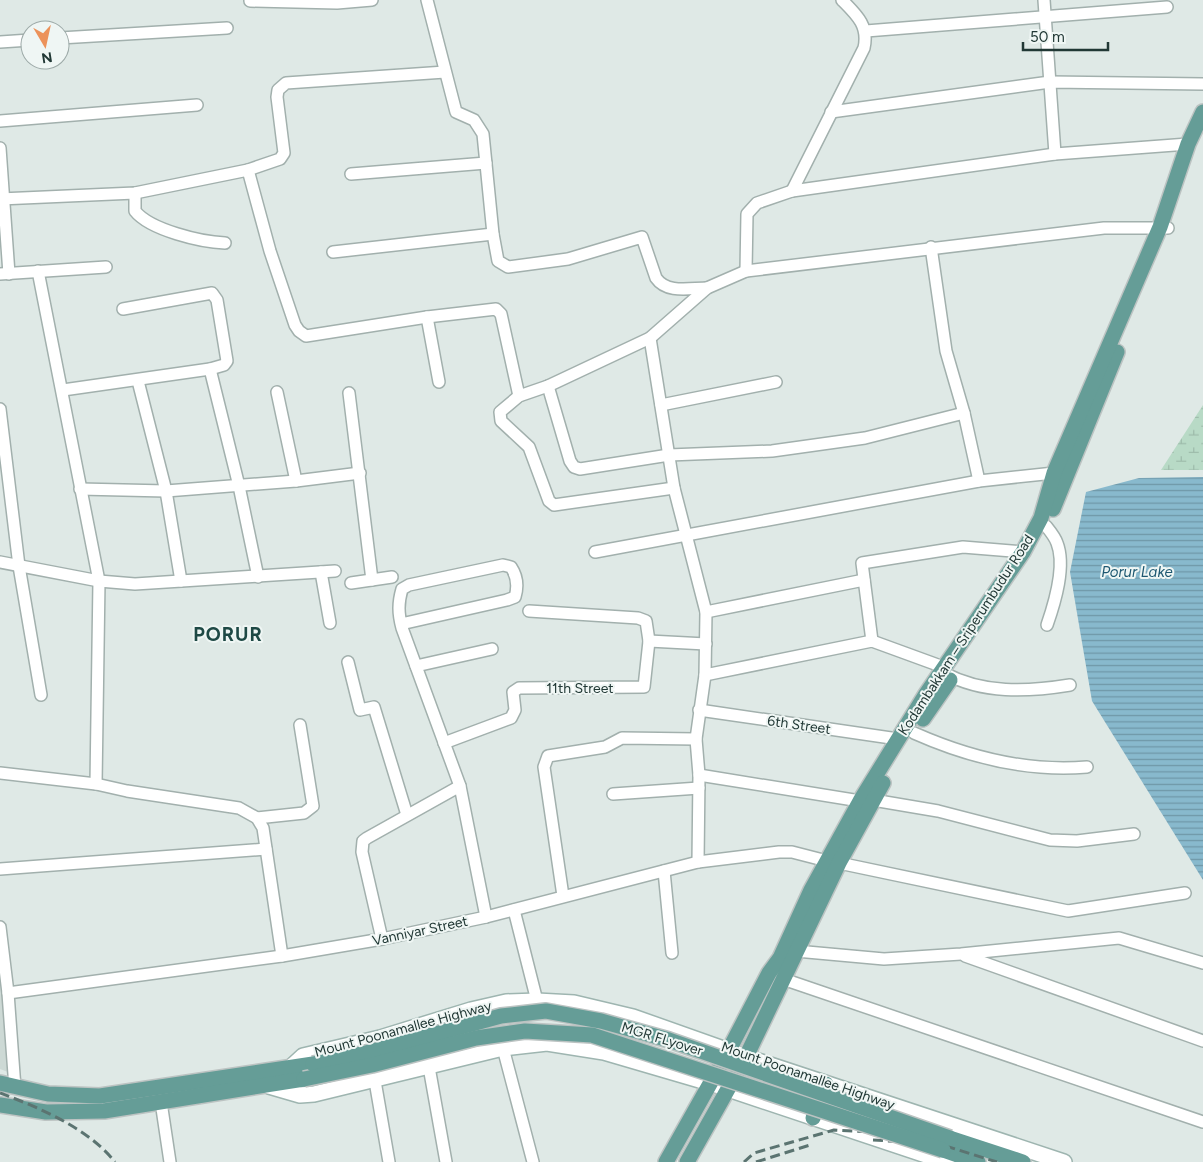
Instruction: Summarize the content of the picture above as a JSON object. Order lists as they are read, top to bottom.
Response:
{
  "streets": {
    "main road": ["Kodambakkam – Sriperumbudur Road", "MGR FLyover"],
    "street": [
      "11th Street",
      "6th Street",
      "Vanniyar Street",
      "Mount Poonamallee Highway"
    ]
  },
  "crossings": [
    ["Kodambakkam – Sriperumbudur Road", "6th Street"],
    ["Kodambakkam – Sriperumbudur Road", "Vanniyar Street"],
    ["Kodambakkam – Sriperumbudur Road", "Mount Poonamallee Highway"],
    ["Mount Poonamallee Highway", "MGR FLyover"]
  ],
  "districts": ["PORUR"],
  "water": ["Porur Lake"],
  "scale_bar": "50 m",
  "north": "bottom"
}
